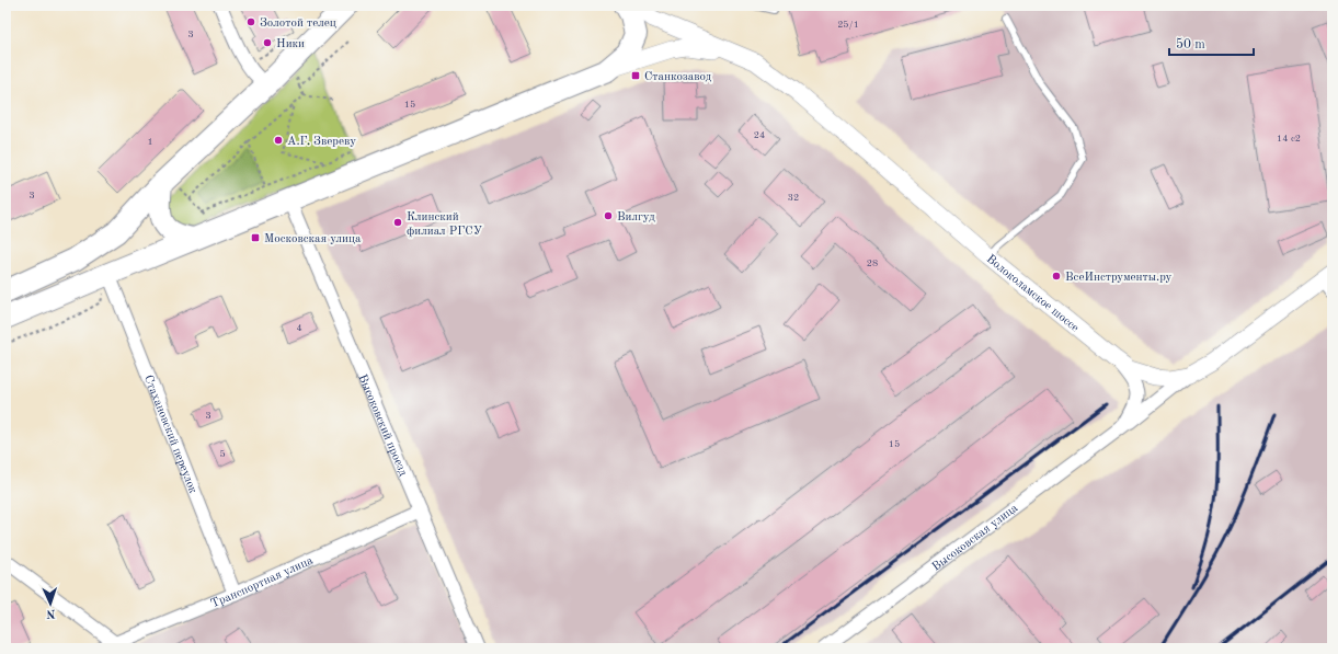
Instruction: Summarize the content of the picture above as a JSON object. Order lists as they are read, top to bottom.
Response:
{
  "streets": {
    "street": [
      "Волоколамское шоссе",
      "Высоковский проезд",
      "Стахановский переулок",
      "Высоковская улица",
      "Транспортная улица"
    ]
  },
  "crossings": [
    ["Волоколамское шоссе", "Высоковская улица"],
    ["Высоковский проезд", "Транспортная улица"],
    ["Стахановский переулок", "Транспортная улица"]
  ],
  "places": {
    "other": [
      "Золотой телец",
      "Ники",
      "А.Г. Звереву",
      "Вилгуд",
      "Клинский филиал РГСУ",
      "ВсеИнструменты.ру"
    ],
    "transit": ["Станкозавод", "Московская улица"]
  },
  "house_numbers": [
    "25/1",
    "3",
    "15",
    "24",
    "14 с2",
    "1",
    "3",
    "32",
    "28",
    "4",
    "3",
    "15",
    "5"
  ],
  "scale_bar": "50 m",
  "north": "bottom"
}
